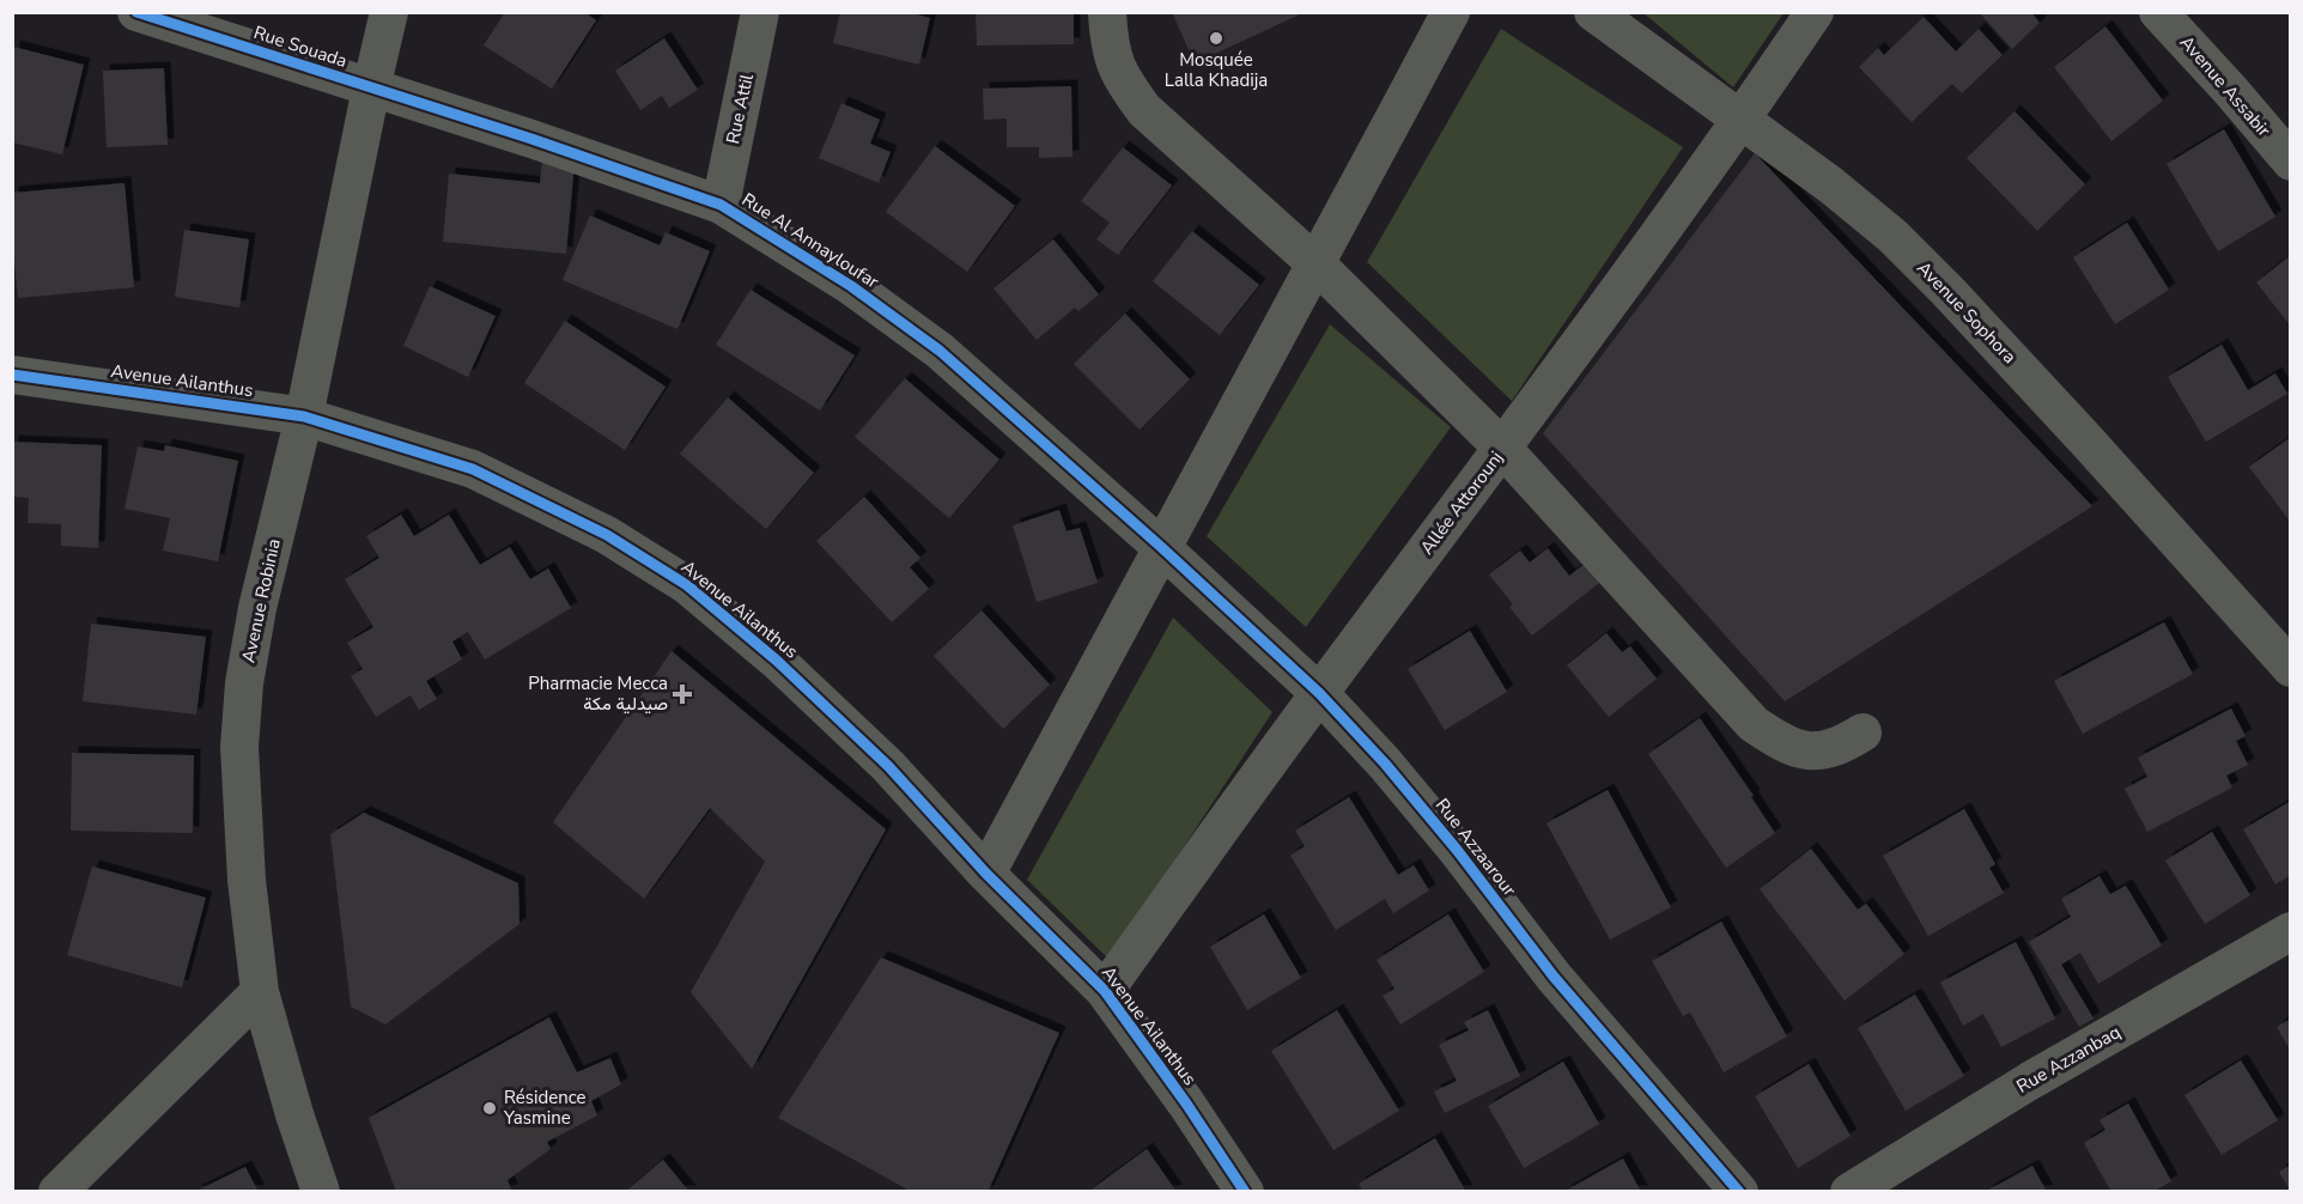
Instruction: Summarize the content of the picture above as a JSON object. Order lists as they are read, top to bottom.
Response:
{
  "streets": {
    "street": [
      "Rue Souada",
      "Avenue Assabir",
      "Rue Attil",
      "Rue Al Annayloufar",
      "Avenue Sophora",
      "Avenue Ailanthus",
      "Allée Attorounj",
      "Avenue Robinia",
      "Rue Azzaarour",
      "Rue Azzanbaq"
    ]
  },
  "crossings": [
    ["Rue Souada", "Rue Al Annayloufar"],
    ["Rue Souada", "Avenue Robinia"],
    ["Rue Attil", "Rue Al Annayloufar"],
    ["Rue Al Annayloufar", "Avenue Robinia"],
    ["Rue Al Annayloufar", "Rue Azzaarour"],
    ["Avenue Sophora", "Allée Attorounj"],
    ["Avenue Ailanthus", "Allée Attorounj"],
    ["Avenue Ailanthus", "Avenue Robinia"],
    ["Allée Attorounj", "Rue Azzaarour"]
  ],
  "places": {
    "other": ["Mosquée Lalla Khadija", "Résidence Yasmine"],
    "health": ["Pharmacie Mecca صيدلية مكة"]
  }
}
